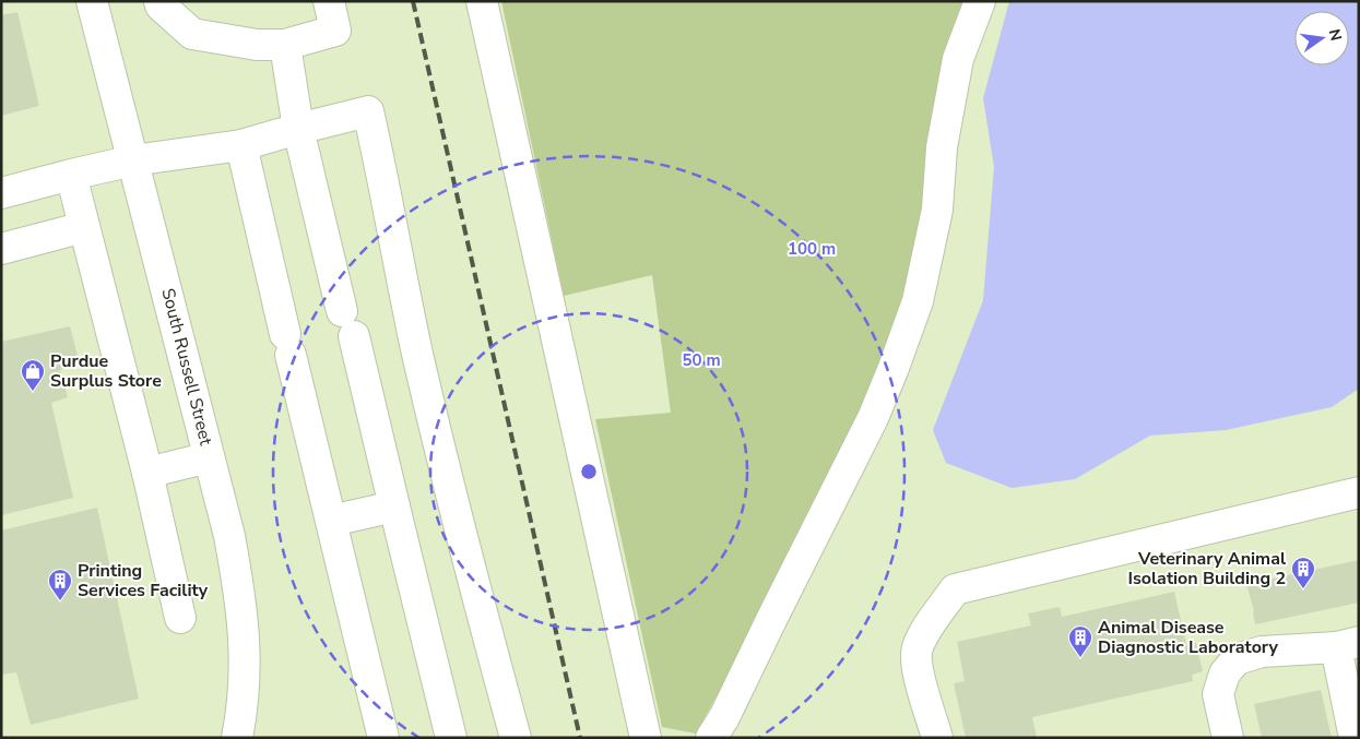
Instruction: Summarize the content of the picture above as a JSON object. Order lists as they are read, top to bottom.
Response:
{
  "streets": {
    "street": ["South Russell Street"]
  },
  "places": {
    "shop": ["Purdue Surplus Store"],
    "building": ["Veterinary Animal Isolation Building 2", "Printing Services Facility", "Animal Disease Diagnostic Laboratory"]
  },
  "north": "right",
  "rings": ["100 m", "50 m"]
}
